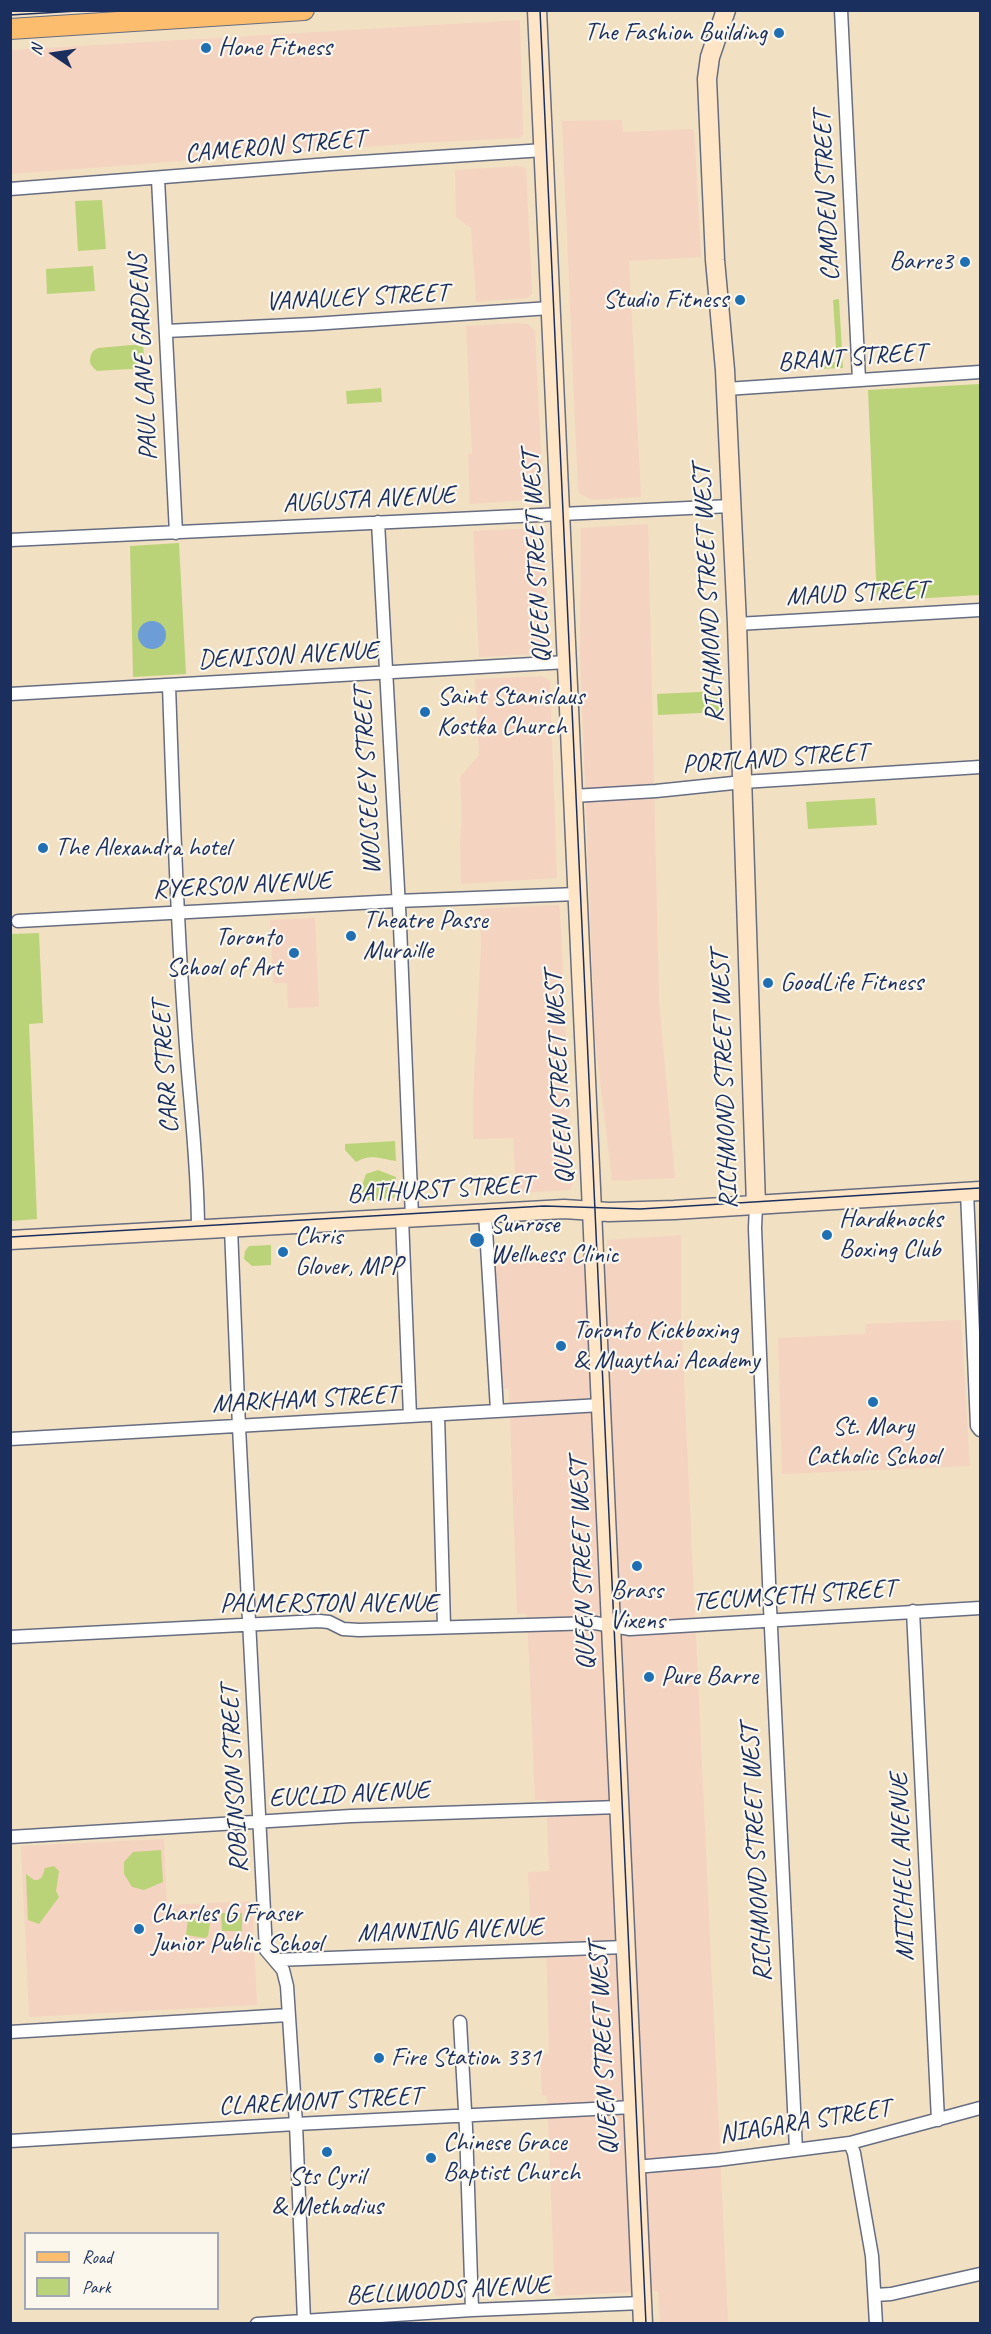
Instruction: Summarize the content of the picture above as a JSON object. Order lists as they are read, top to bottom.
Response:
{
  "streets": {
    "main road": ["QUEEN STREET WEST", "RICHMOND STREET WEST", "BATHURST STREET"],
    "street": [
      "CAMERON STREET",
      "CAMDEN STREET",
      "VANAULEY STREET",
      "PAUL LANE GARDENS",
      "BRANT STREET",
      "AUGUSTA AVENUE",
      "MAUD STREET",
      "DENISON AVENUE",
      "PORTLAND STREET",
      "WOLSELEY STREET",
      "RYERSON AVENUE",
      "CARR STREET",
      "MARKHAM STREET",
      "TECUMSETH STREET",
      "PALMERSTON AVENUE",
      "ROBINSON STREET",
      "EUCLID AVENUE",
      "MITCHELL AVENUE",
      "MANNING AVENUE",
      "CLAREMONT STREET",
      "NIAGARA STREET",
      "BELLWOODS AVENUE"
    ]
  },
  "crossings": [
    ["CAMERON STREET", "PAUL LANE GARDENS"],
    ["CAMERON STREET", "QUEEN STREET WEST"],
    ["CAMDEN STREET", "BRANT STREET"],
    ["VANAULEY STREET", "PAUL LANE GARDENS"],
    ["VANAULEY STREET", "QUEEN STREET WEST"],
    ["PAUL LANE GARDENS", "AUGUSTA AVENUE"],
    ["BRANT STREET", "RICHMOND STREET WEST"],
    ["AUGUSTA AVENUE", "QUEEN STREET WEST"],
    ["AUGUSTA AVENUE", "RICHMOND STREET WEST"],
    ["AUGUSTA AVENUE", "WOLSELEY STREET"],
    ["QUEEN STREET WEST", "DENISON AVENUE"],
    ["QUEEN STREET WEST", "PORTLAND STREET"],
    ["QUEEN STREET WEST", "RYERSON AVENUE"],
    ["QUEEN STREET WEST", "BATHURST STREET"],
    ["QUEEN STREET WEST", "MARKHAM STREET"],
    ["QUEEN STREET WEST", "TECUMSETH STREET"],
    ["QUEEN STREET WEST", "PALMERSTON AVENUE"],
    ["QUEEN STREET WEST", "EUCLID AVENUE"],
    ["QUEEN STREET WEST", "MANNING AVENUE"],
    ["QUEEN STREET WEST", "CLAREMONT STREET"],
    ["QUEEN STREET WEST", "NIAGARA STREET"],
    ["QUEEN STREET WEST", "BELLWOODS AVENUE"],
    ["RICHMOND STREET WEST", "MAUD STREET"],
    ["RICHMOND STREET WEST", "PORTLAND STREET"],
    ["RICHMOND STREET WEST", "BATHURST STREET"],
    ["RICHMOND STREET WEST", "TECUMSETH STREET"],
    ["RICHMOND STREET WEST", "NIAGARA STREET"],
    ["DENISON AVENUE", "WOLSELEY STREET"],
    ["DENISON AVENUE", "CARR STREET"],
    ["WOLSELEY STREET", "RYERSON AVENUE"],
    ["WOLSELEY STREET", "BATHURST STREET"],
    ["WOLSELEY STREET", "MARKHAM STREET"],
    ["RYERSON AVENUE", "CARR STREET"],
    ["CARR STREET", "BATHURST STREET"],
    ["BATHURST STREET", "ROBINSON STREET"],
    ["MARKHAM STREET", "ROBINSON STREET"],
    ["TECUMSETH STREET", "PALMERSTON AVENUE"],
    ["TECUMSETH STREET", "MITCHELL AVENUE"],
    ["PALMERSTON AVENUE", "ROBINSON STREET"],
    ["ROBINSON STREET", "EUCLID AVENUE"],
    ["ROBINSON STREET", "MANNING AVENUE"],
    ["ROBINSON STREET", "CLAREMONT STREET"],
    ["ROBINSON STREET", "BELLWOODS AVENUE"],
    ["MITCHELL AVENUE", "NIAGARA STREET"]
  ],
  "places": [
    "The Fashion Building",
    "Hone Fitness",
    "Barre3",
    "Studio Fitness",
    "Saint Stanislaus Kostka Church",
    "The Alexandra hotel",
    "Theatre Passe Muraille",
    "Toronto School of Art",
    "GoodLife Fitness",
    "Hardknocks Boxing Club",
    "Sunrose Wellness Clinic",
    "Chris Glover, MPP",
    "Toronto Kickboxing & Muaythai Academy",
    "St. Mary Catholic School",
    "Brass Vixens",
    "Pure Barre",
    "Charles G Fraser Junior Public School",
    "Fire Station 331",
    "Sts Cyril & Methodius",
    "Chinese Grace Baptist Church"
  ],
  "legend": ["Road", "Park"],
  "north": "left"
}
